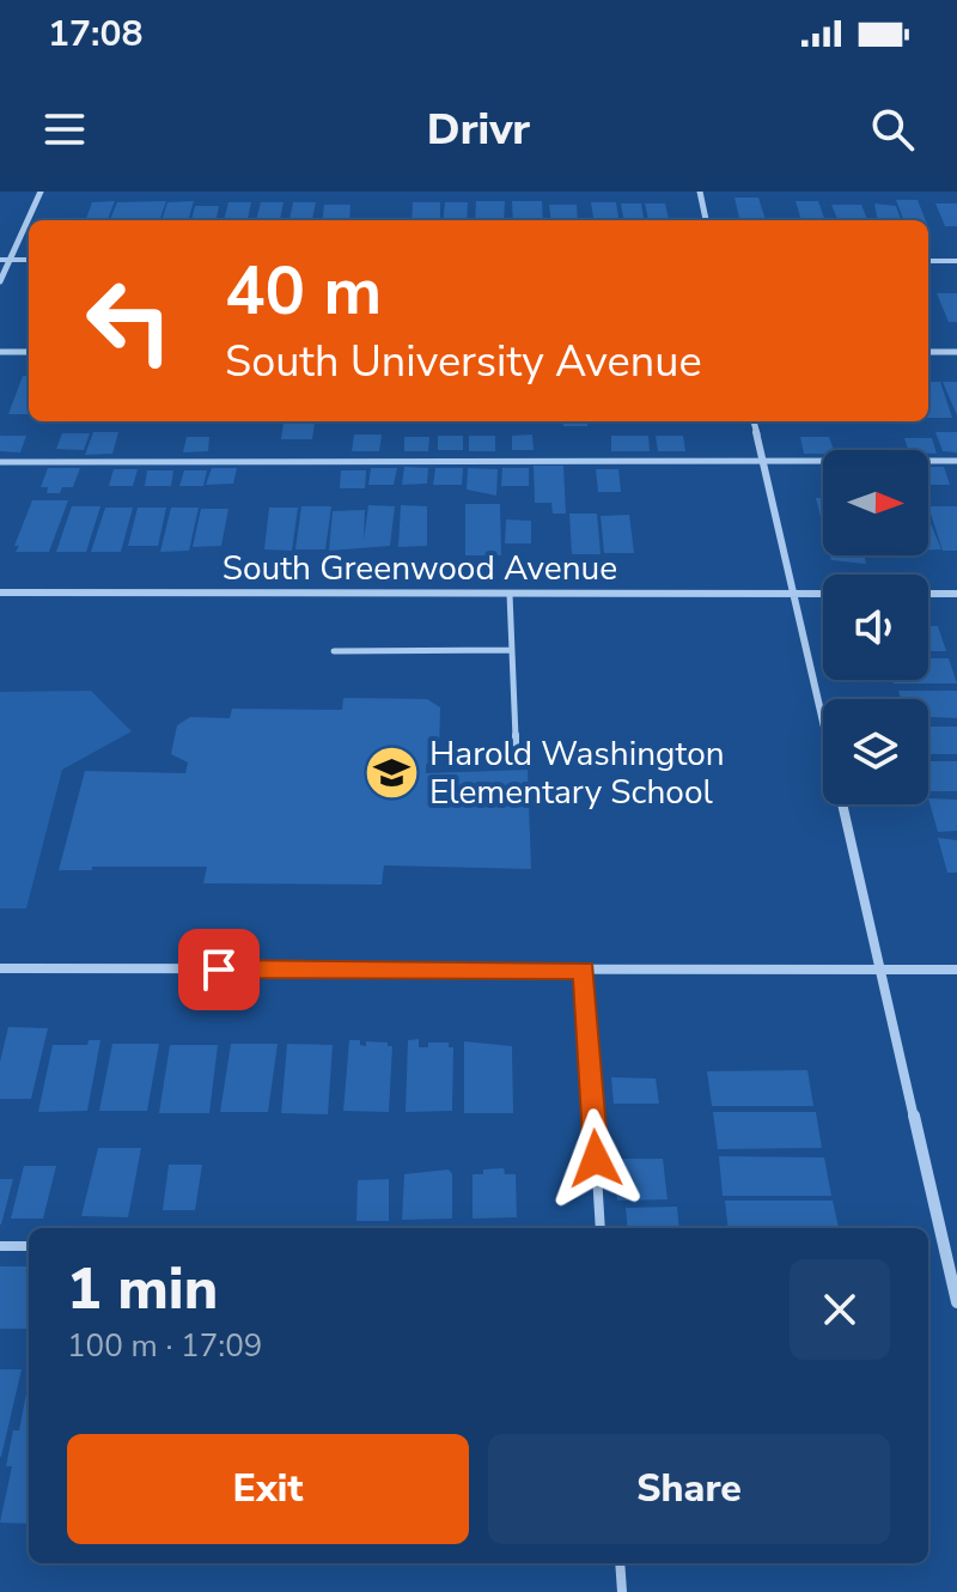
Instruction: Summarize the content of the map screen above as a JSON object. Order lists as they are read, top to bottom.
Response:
{
  "streets": {
    "street": ["South Greenwood Avenue"]
  },
  "places": {
    "school or university": ["Harold Washington Elementary School"]
  },
  "north": "right",
  "page": {
    "status": "17:08",
    "header": "Drivr",
    "turn": ["40 m", "South University Avenue"],
    "heading": ["1 min", "100 m · 17:09"],
    "buttons": ["Exit", "Share"]
  }
}
